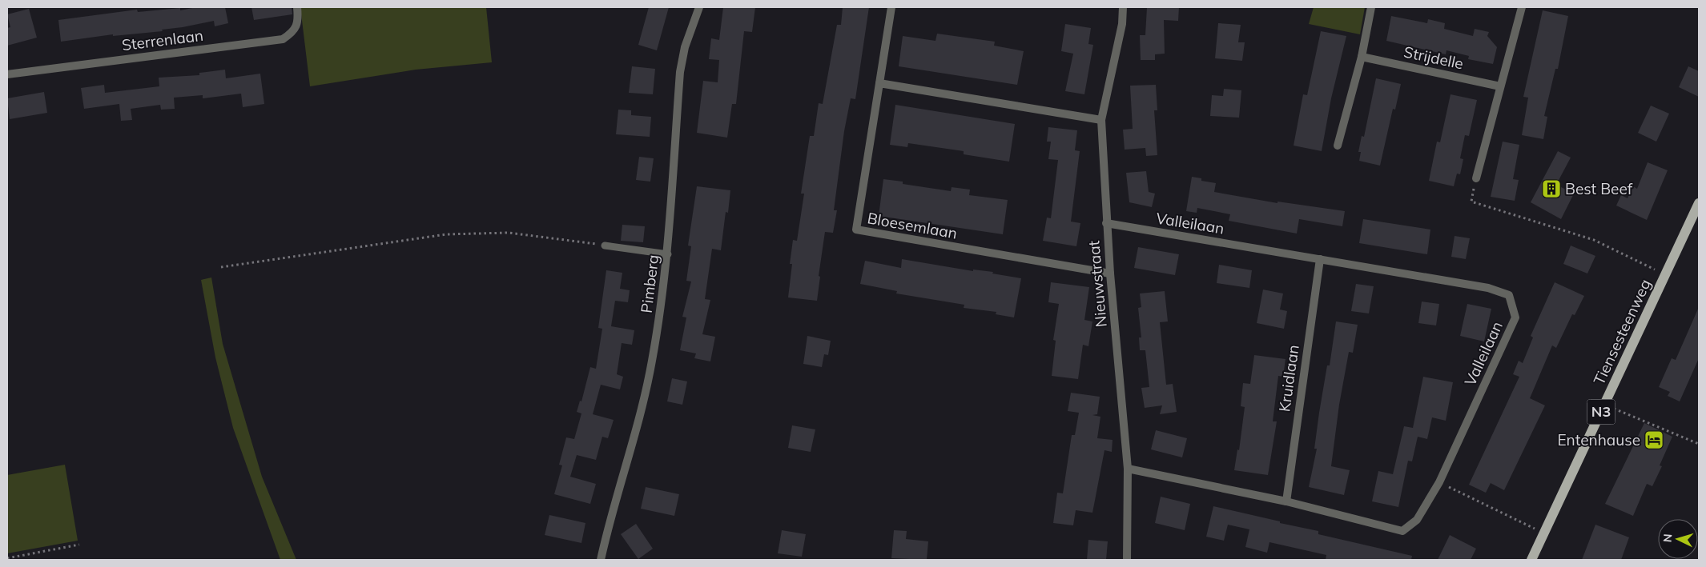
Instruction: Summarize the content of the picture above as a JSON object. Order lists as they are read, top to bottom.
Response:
{
  "streets": {
    "main road": ["Tiensesteenweg", "N3"],
    "street": [
      "Sterrenlaan",
      "Strijdelle",
      "Valleilaan",
      "Bloesemlaan",
      "Pimberg",
      "Nieuwstraat",
      "Kruidlaan"
    ]
  },
  "crossings": [
    ["Valleilaan", "Nieuwstraat"],
    ["Valleilaan", "Kruidlaan"],
    ["Bloesemlaan", "Nieuwstraat"]
  ],
  "places": {
    "building": ["Best Beef"],
    "hotel": ["Entenhause"]
  },
  "north": "left"
}
